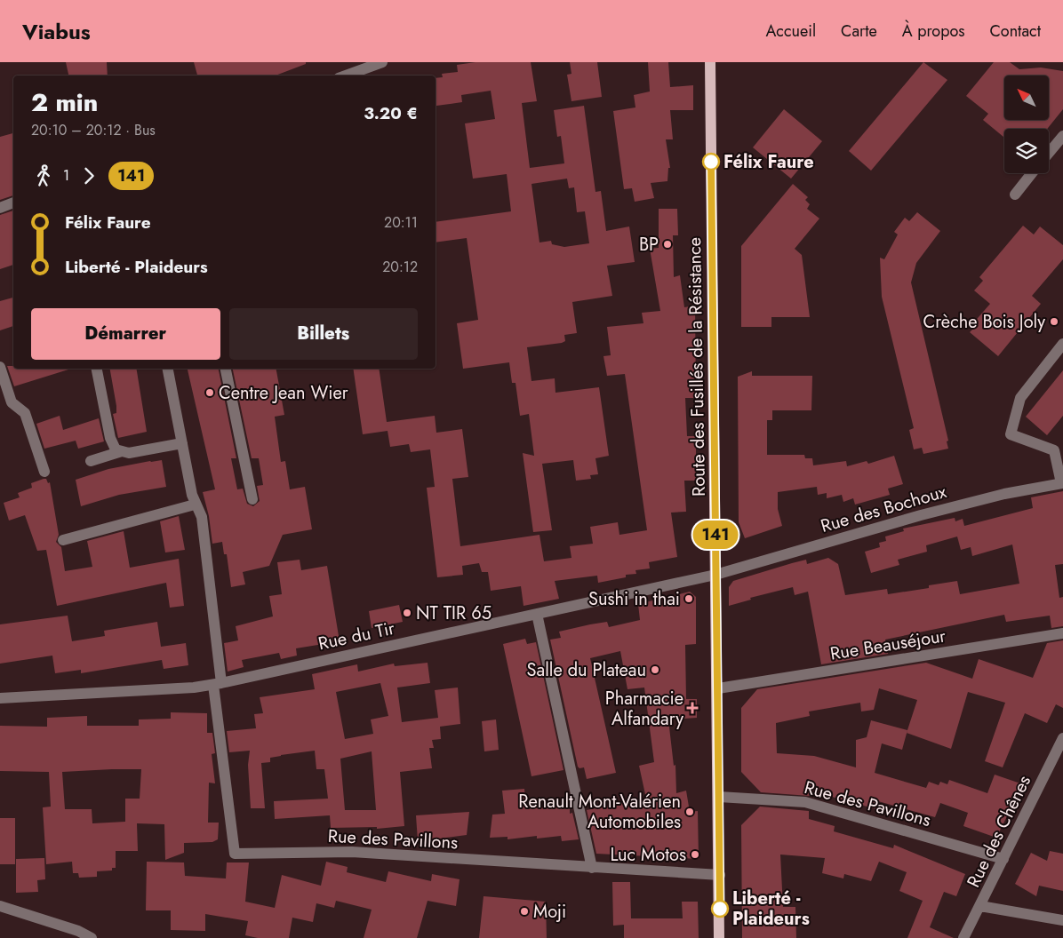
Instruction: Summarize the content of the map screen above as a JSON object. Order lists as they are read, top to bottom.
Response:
{
  "streets": {
    "main road": ["Route des Fusillés de la Résistance"],
    "street": [
      "Rue des Bochoux",
      "Rue du Tir",
      "Rue Beauséjour",
      "Rue des Pavillons",
      "Rue des Chênes"
    ]
  },
  "crossings": [
    ["Route des Fusillés de la Résistance", "Rue des Bochoux"],
    ["Route des Fusillés de la Résistance", "Rue du Tir"],
    ["Route des Fusillés de la Résistance", "Rue Beauséjour"],
    ["Route des Fusillés de la Résistance", "Rue des Pavillons"],
    ["Rue des Bochoux", "Rue du Tir"],
    ["Rue du Tir", "Rue des Pavillons"],
    ["Rue des Pavillons", "Rue des Chênes"]
  ],
  "places": {
    "other": [
      "Félix Faure",
      "BP",
      "Crèche Bois Joly",
      "Centre Jean Wier",
      "Sushi in thai",
      "NT TIR 65",
      "Salle du Plateau",
      "Renault Mont-Valérien Automobiles",
      "Luc Motos",
      "Liberté - Plaideurs",
      "Moji"
    ],
    "health": ["Pharmacie Alfandary"]
  },
  "lines": ["bus line 141"],
  "north": "top left",
  "page": {
    "header": "Viabus",
    "nav": [
      "Accueil",
      "Carte",
      "À propos",
      "Contact"
    ],
    "on_map": "141",
    "heading": ["2 min", "20:10 – 20:12 · Bus", "3.20 €"],
    "legs": ["1", "141"],
    "list": [
      {
        "name": "Félix Faure",
        "value": "20:11"
      },
      {
        "name": "Liberté - Plaideurs",
        "value": "20:12"
      }
    ],
    "buttons": ["Démarrer", "Billets"]
  }
}
